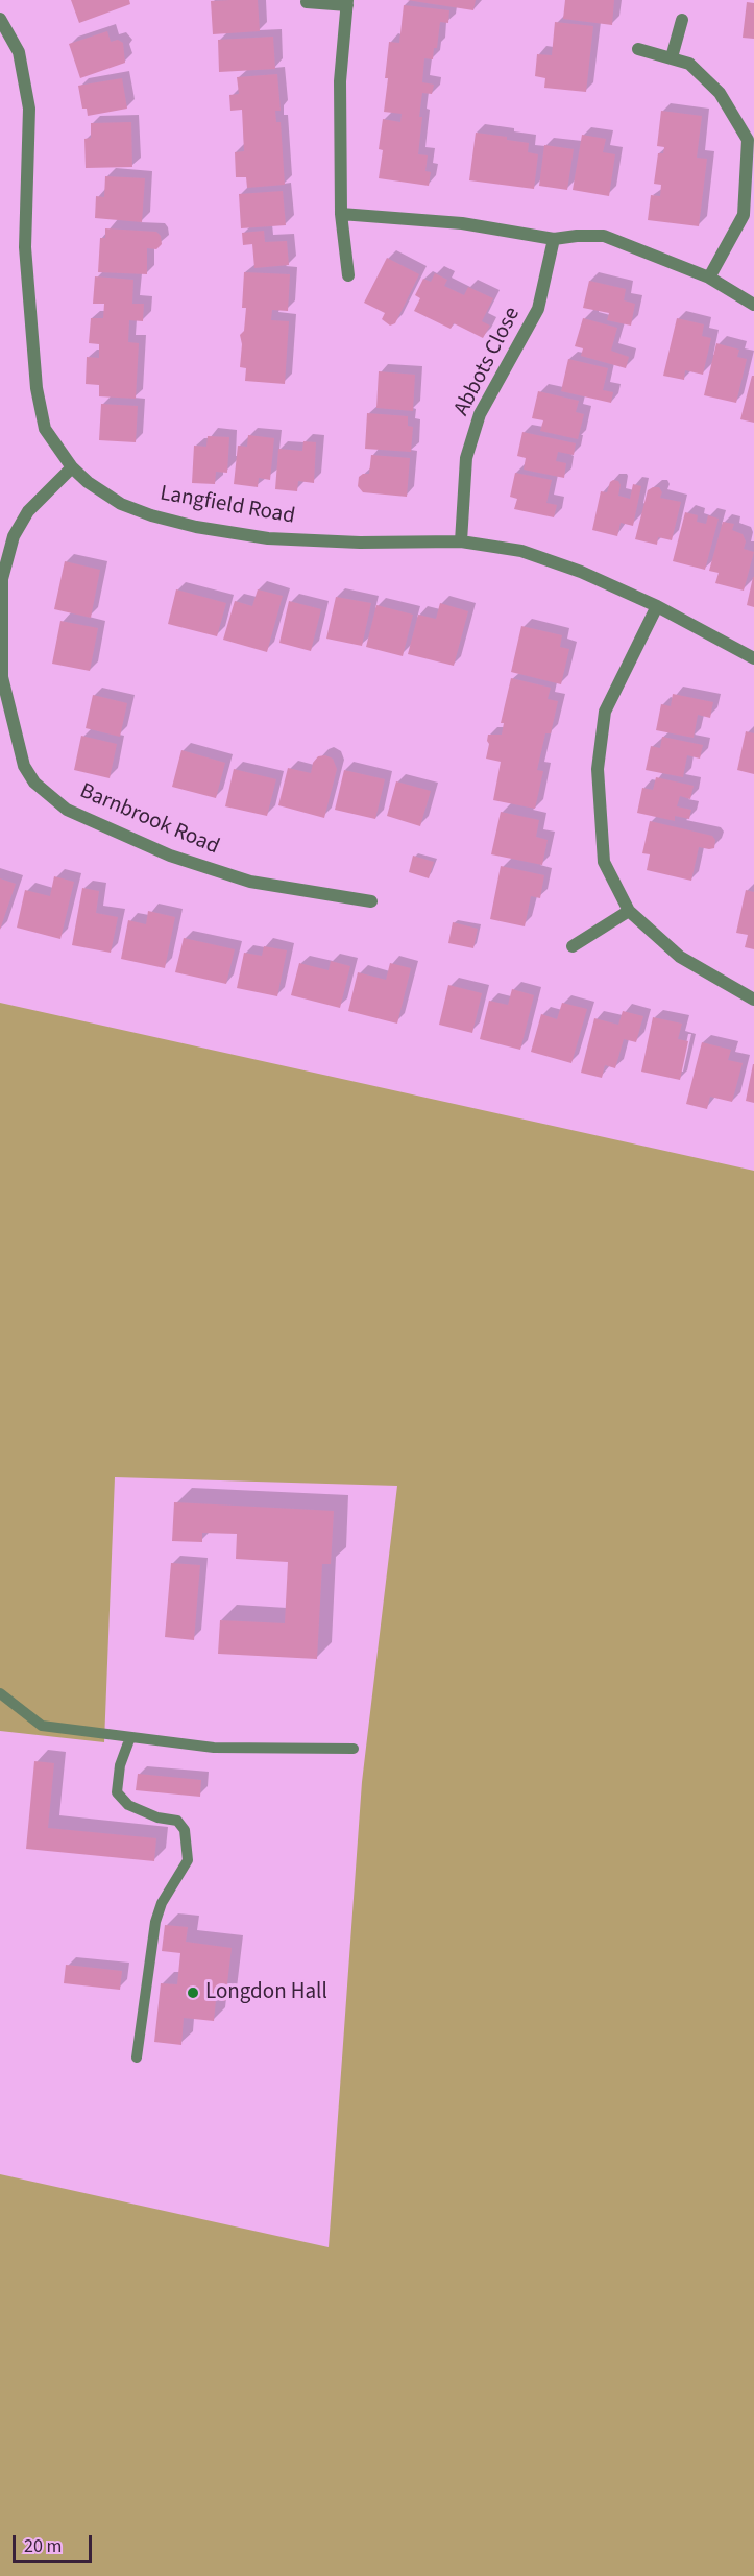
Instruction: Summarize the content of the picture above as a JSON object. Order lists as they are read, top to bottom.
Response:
{
  "streets": {
    "street": ["Abbots Close", "Langfield Road", "Barnbrook Road"]
  },
  "crossings": [
    ["Abbots Close", "Langfield Road"],
    ["Langfield Road", "Barnbrook Road"]
  ],
  "places": ["Longdon Hall"],
  "scale_bar": "20 m"
}
